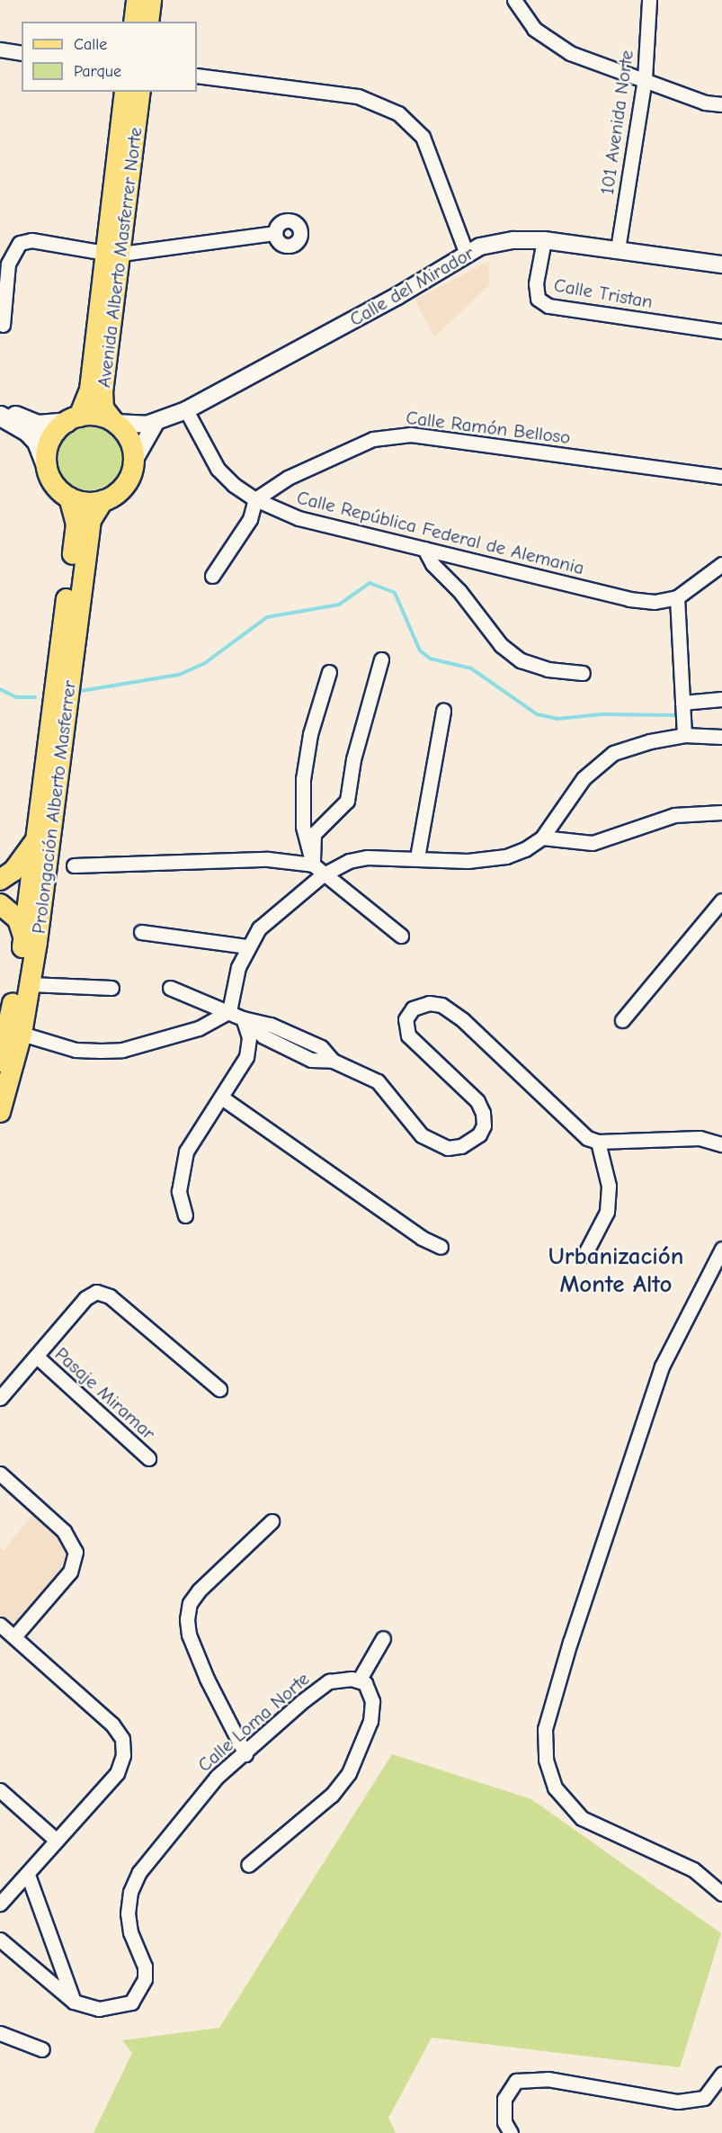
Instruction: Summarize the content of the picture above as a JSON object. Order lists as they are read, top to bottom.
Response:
{
  "streets": {
    "main road": ["Avenida Alberto Masferrer Norte", "Prolongación Alberto Masferrer"],
    "street": [
      "101 Avenida Norte",
      "Calle del Mirador",
      "Calle Tristan",
      "Calle Ramón Belloso",
      "Calle República Federal de Alemania",
      "Pasaje Miramar",
      "Calle Loma Norte"
    ]
  },
  "crossings": [
    ["101 Avenida Norte", "Calle del Mirador"],
    ["Avenida Alberto Masferrer Norte", "Calle del Mirador"],
    ["Avenida Alberto Masferrer Norte", "Prolongación Alberto Masferrer"],
    ["Calle del Mirador", "Calle Tristan"],
    ["Calle del Mirador", "Calle República Federal de Alemania"],
    ["Calle del Mirador", "Prolongación Alberto Masferrer"],
    ["Calle Ramón Belloso", "Calle República Federal de Alemania"]
  ],
  "districts": ["Urbanización Monte Alto"],
  "legend": ["Calle", "Parque"]
}
